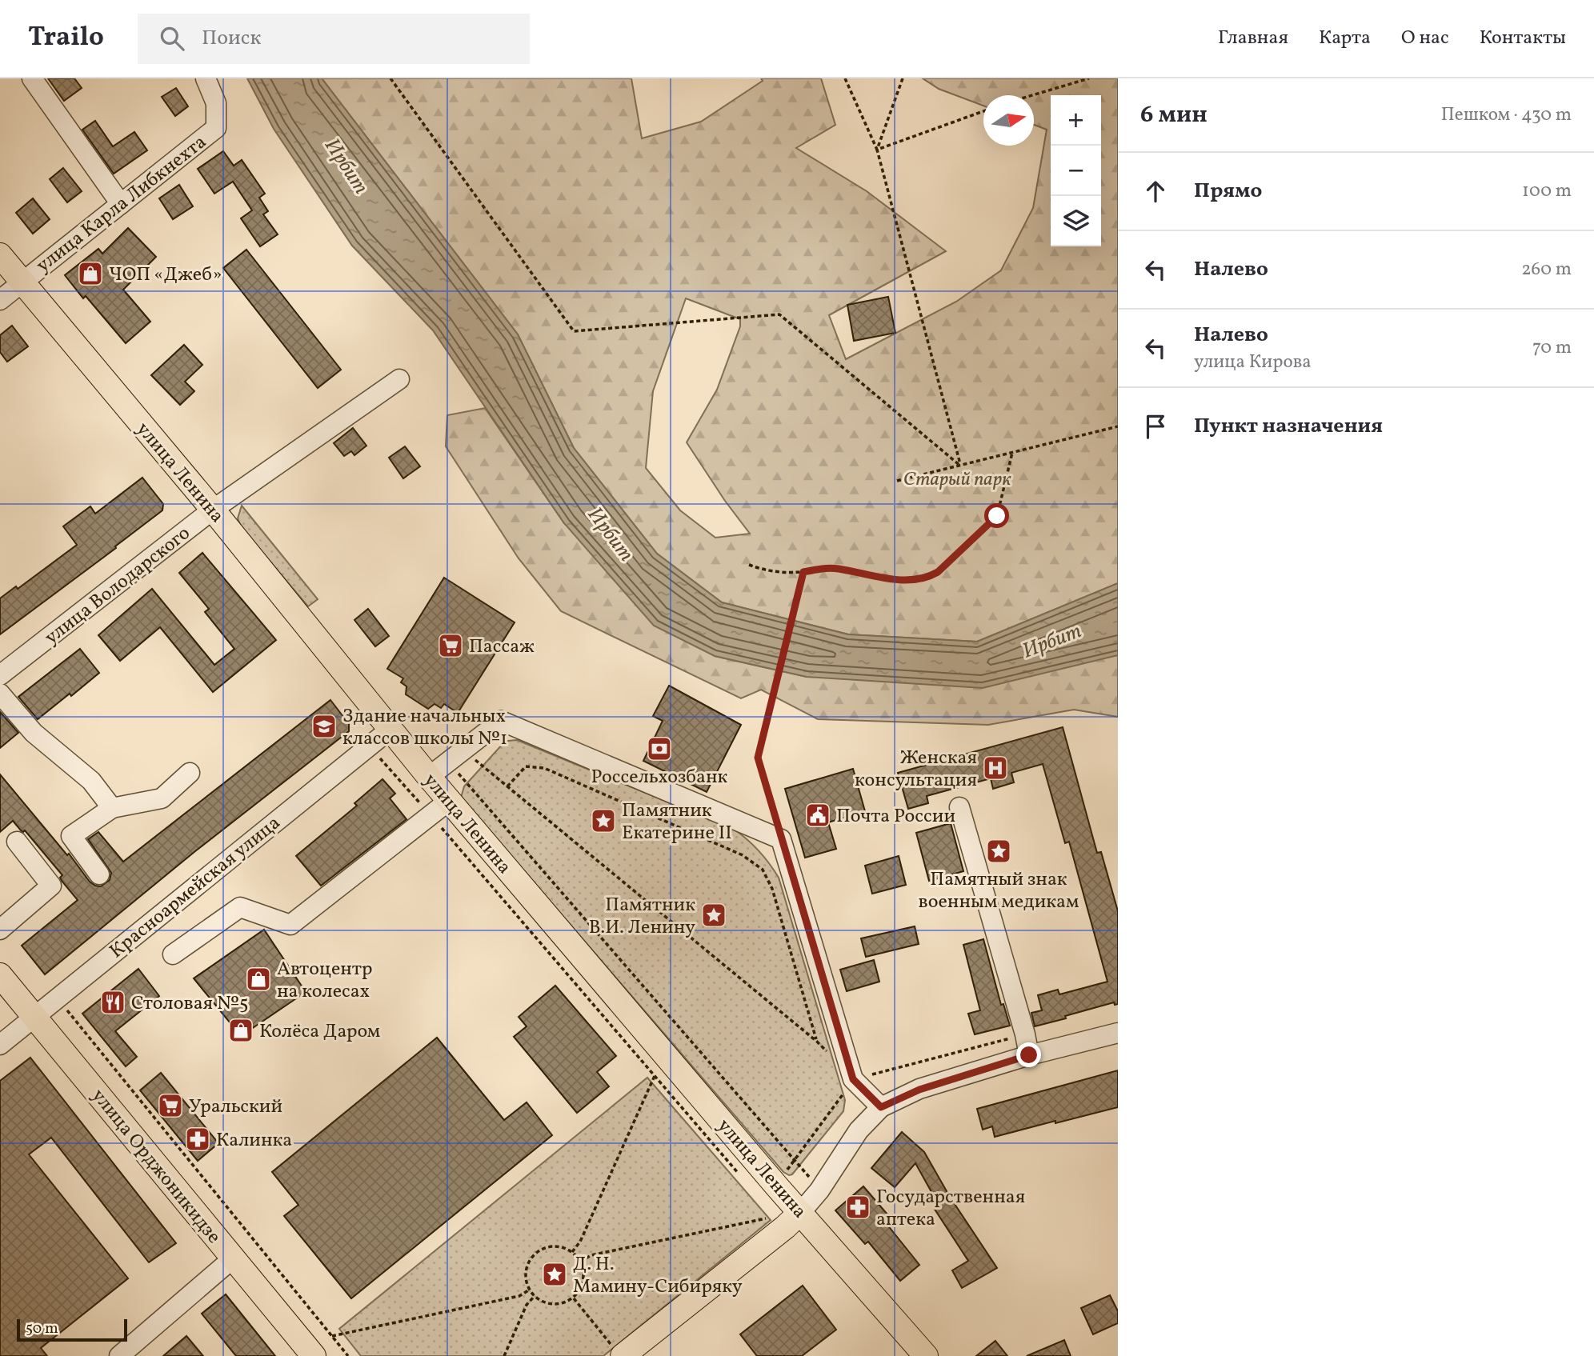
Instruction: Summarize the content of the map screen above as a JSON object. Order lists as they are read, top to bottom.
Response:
{
  "streets": {
    "main road": ["улица Ленина", "улица Орджоникидзе"],
    "street": ["улица Карла Либкнехта", "улица Володарского", "Красноармейская улица"]
  },
  "crossings": [
    ["улица Карла Либкнехта", "улица Ленина"],
    ["улица Ленина", "улица Володарского"],
    ["улица Ленина", "Красноармейская улица"],
    ["Красноармейская улица", "улица Орджоникидзе"]
  ],
  "water": ["Ирбит"],
  "parks": ["Старый парк"],
  "places": {
    "shop": ["ЧОП «Джеб»", "Автоцентр на колесах", "Колёса Даром"],
    "supermarket": ["Пассаж", "Уральский"],
    "school or university": ["Здание начальных классов школы №1"],
    "bank": ["Россельхозбанк"],
    "hospital": ["Женская консультация"],
    "public building": ["Почта России"],
    "place": [
      "Памятник Екатерине II",
      "Памятный знак военным медикам",
      "Памятник В.И. Ленину",
      "Д. Н. Мамину-Сибиряку"
    ],
    "restaurant": ["Столовая №5"],
    "pharmacy": ["Калинка", "Государственная аптека"]
  },
  "scale_bar": "50 m",
  "north": "right",
  "page": {
    "header": "Trailo",
    "search": "Поиск",
    "nav": [
      "Главная",
      "Карта",
      "О нас",
      "Контакты"
    ],
    "heading": ["6 мин", "Пешком · 430 m"],
    "map_buttons": ["+", "−"],
    "list": [
      ["Прямо", "100 m"],
      ["Налево", "260 m"],
      ["Налево", "улица Кирова", "70 m"],
      "Пункт назначения"
    ],
    "scale": "50 m"
  }
}
